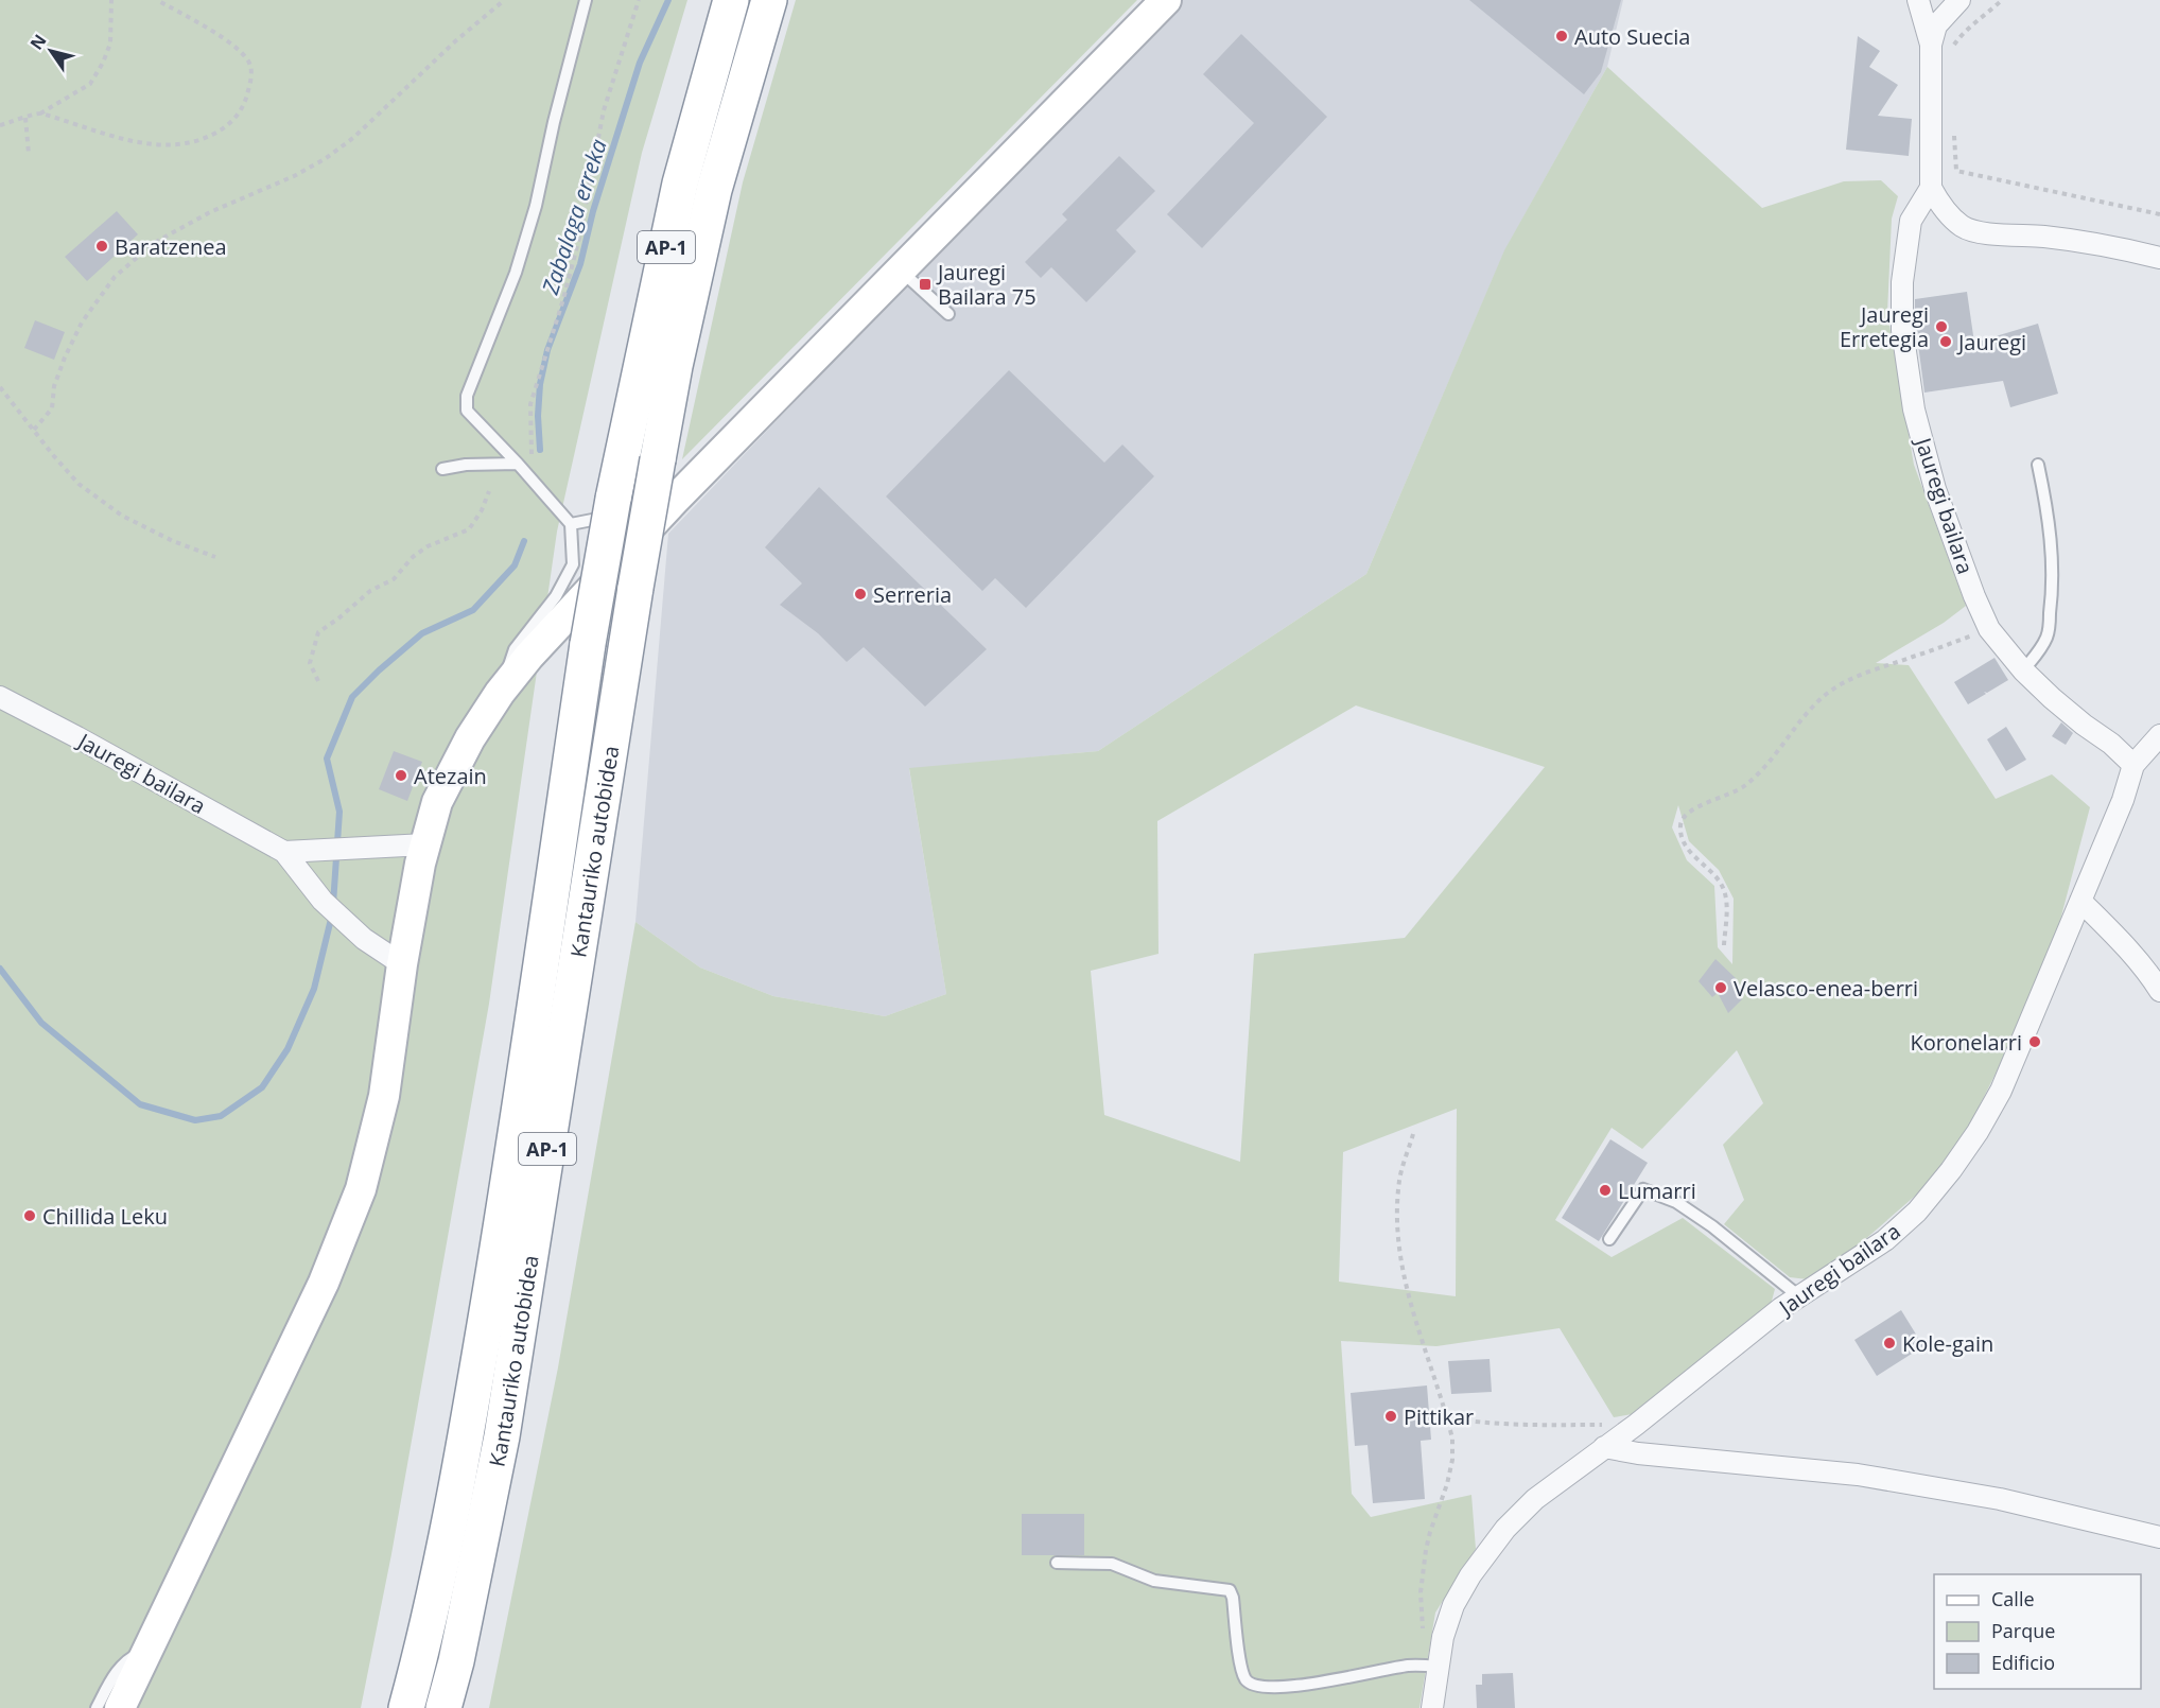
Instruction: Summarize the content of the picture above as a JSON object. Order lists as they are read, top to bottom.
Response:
{
  "streets": {
    "highway": ["AP-1", "Kantauriko autobidea"],
    "street": ["Jauregi bailara"]
  },
  "water": ["Zabalaga erreka"],
  "places": {
    "other": [
      "Auto Suecia",
      "Baratzenea",
      "Jauregi Erretegia",
      "Jauregi",
      "Serreria",
      "Atezain",
      "Velasco-enea-berri",
      "Koronelarri",
      "Lumarri",
      "Chillida Leku",
      "Kole-gain",
      "Pittikar"
    ],
    "transit": ["Jauregi Bailara 75"]
  },
  "legend": ["Calle", "Parque", "Edificio"],
  "north": "top left"
}
